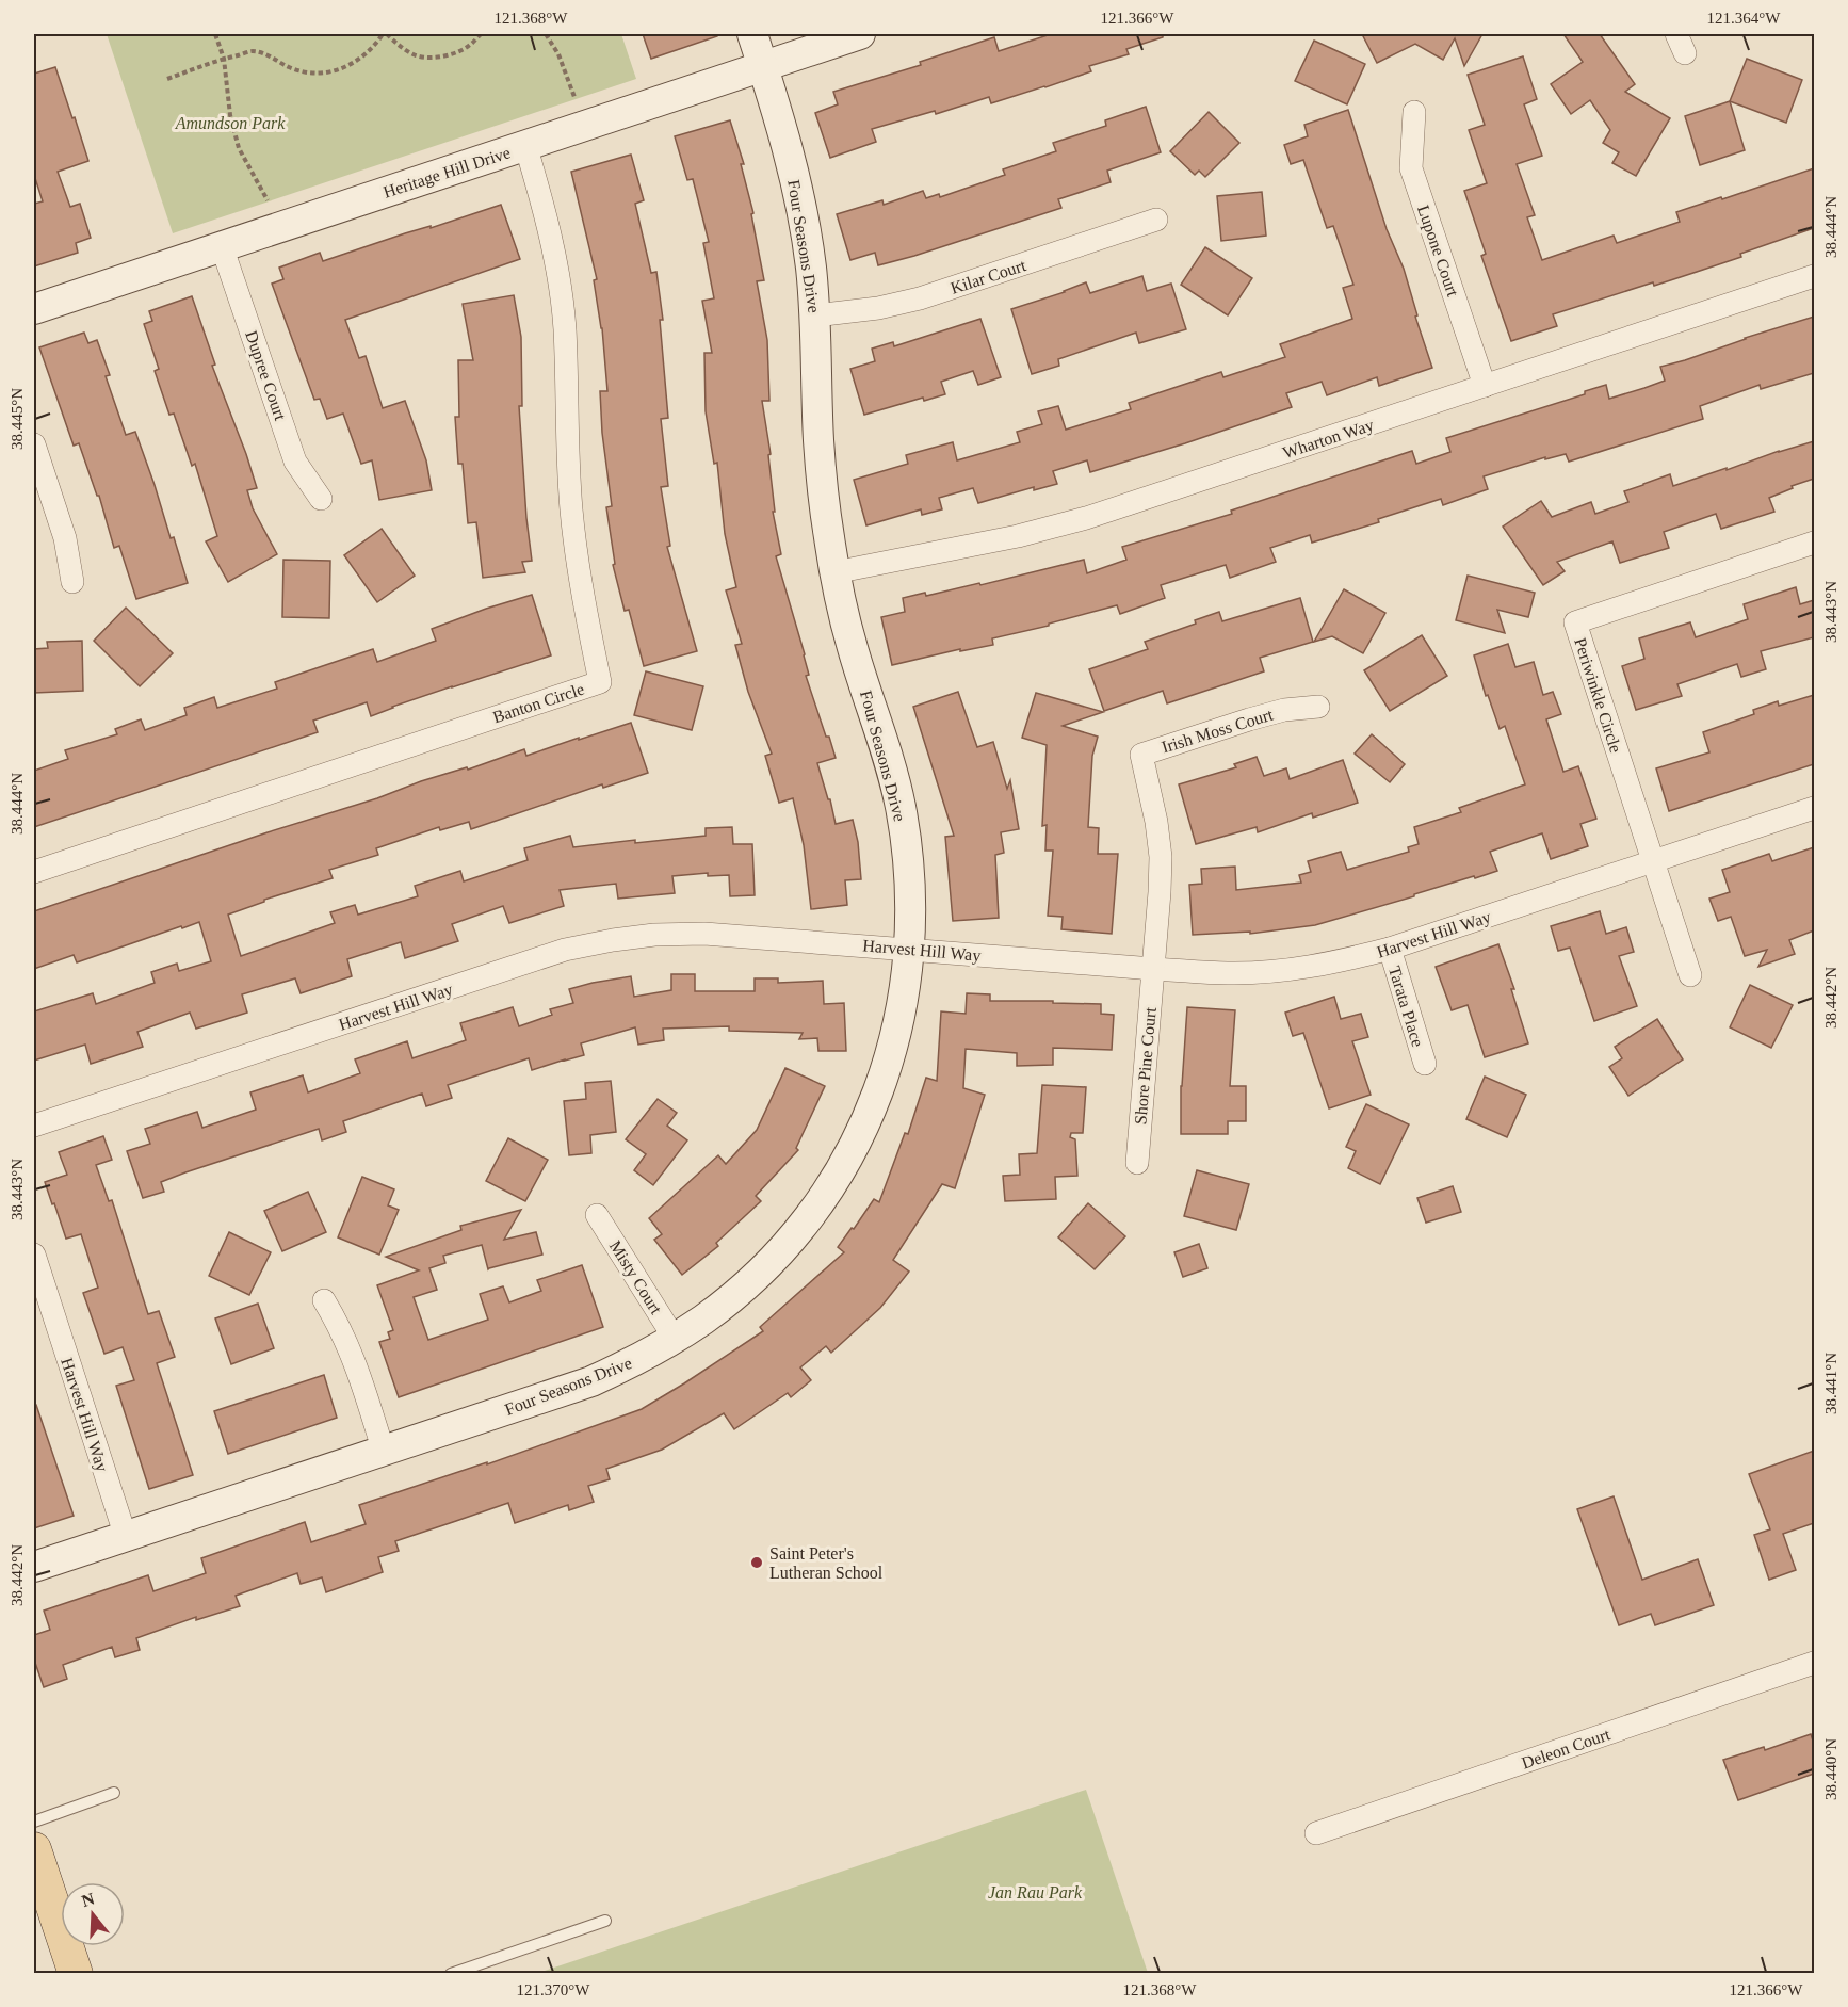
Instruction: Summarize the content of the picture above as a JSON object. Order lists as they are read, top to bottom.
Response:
{
  "streets": {
    "street": [
      "Heritage Hill Drive",
      "Four Seasons Drive",
      "Lupone Court",
      "Kilar Court",
      "Dupree Court",
      "Wharton Way",
      "Periwinkle Circle",
      "Banton Circle",
      "Irish Moss Court",
      "Harvest Hill Way",
      "Tarata Place",
      "Shore Pine Court",
      "Misty Court",
      "Deleon Court"
    ]
  },
  "crossings": [
    ["Heritage Hill Drive", "Four Seasons Drive"],
    ["Heritage Hill Drive", "Dupree Court"],
    ["Heritage Hill Drive", "Banton Circle"],
    ["Four Seasons Drive", "Kilar Court"],
    ["Four Seasons Drive", "Wharton Way"],
    ["Four Seasons Drive", "Harvest Hill Way"],
    ["Four Seasons Drive", "Misty Court"],
    ["Lupone Court", "Wharton Way"],
    ["Periwinkle Circle", "Harvest Hill Way"],
    ["Irish Moss Court", "Harvest Hill Way"],
    ["Irish Moss Court", "Shore Pine Court"],
    ["Harvest Hill Way", "Tarata Place"],
    ["Harvest Hill Way", "Shore Pine Court"]
  ],
  "parks": ["Amundson Park", "Jan Rau Park"],
  "places": ["Saint Peter's Lutheran School"],
  "north": "top",
  "coordinates": [
    "121.368°W",
    "121.366°W",
    "121.364°W",
    "38.444°N",
    "38.445°N",
    "38.443°N",
    "38.442°N",
    "38.441°N",
    "38.440°N",
    "121.370°W"
  ]
}
